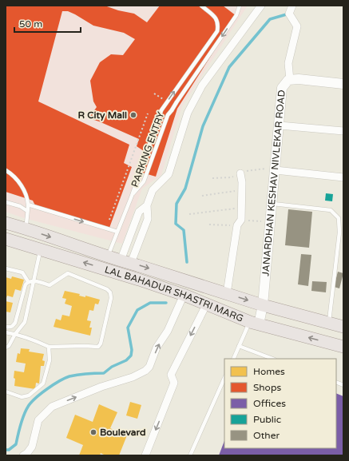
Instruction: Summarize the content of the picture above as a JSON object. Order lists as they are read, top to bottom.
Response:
{
  "streets": {
    "main road": ["LAL BAHADUR SHASTRI MARG"],
    "street": ["JANARDHAN KESHAV NIVLEKAR ROAD"],
    "lane": ["PARKING ENTRY"]
  },
  "crossings": [
    ["PARKING ENTRY", "LAL BAHADUR SHASTRI MARG"],
    ["JANARDHAN KESHAV NIVLEKAR ROAD", "LAL BAHADUR SHASTRI MARG"]
  ],
  "places": ["R City Mall", "Boulevard"],
  "legend": [
    "Homes",
    "Shops",
    "Offices",
    "Public",
    "Other"
  ],
  "scale_bar": "50 m"
}
